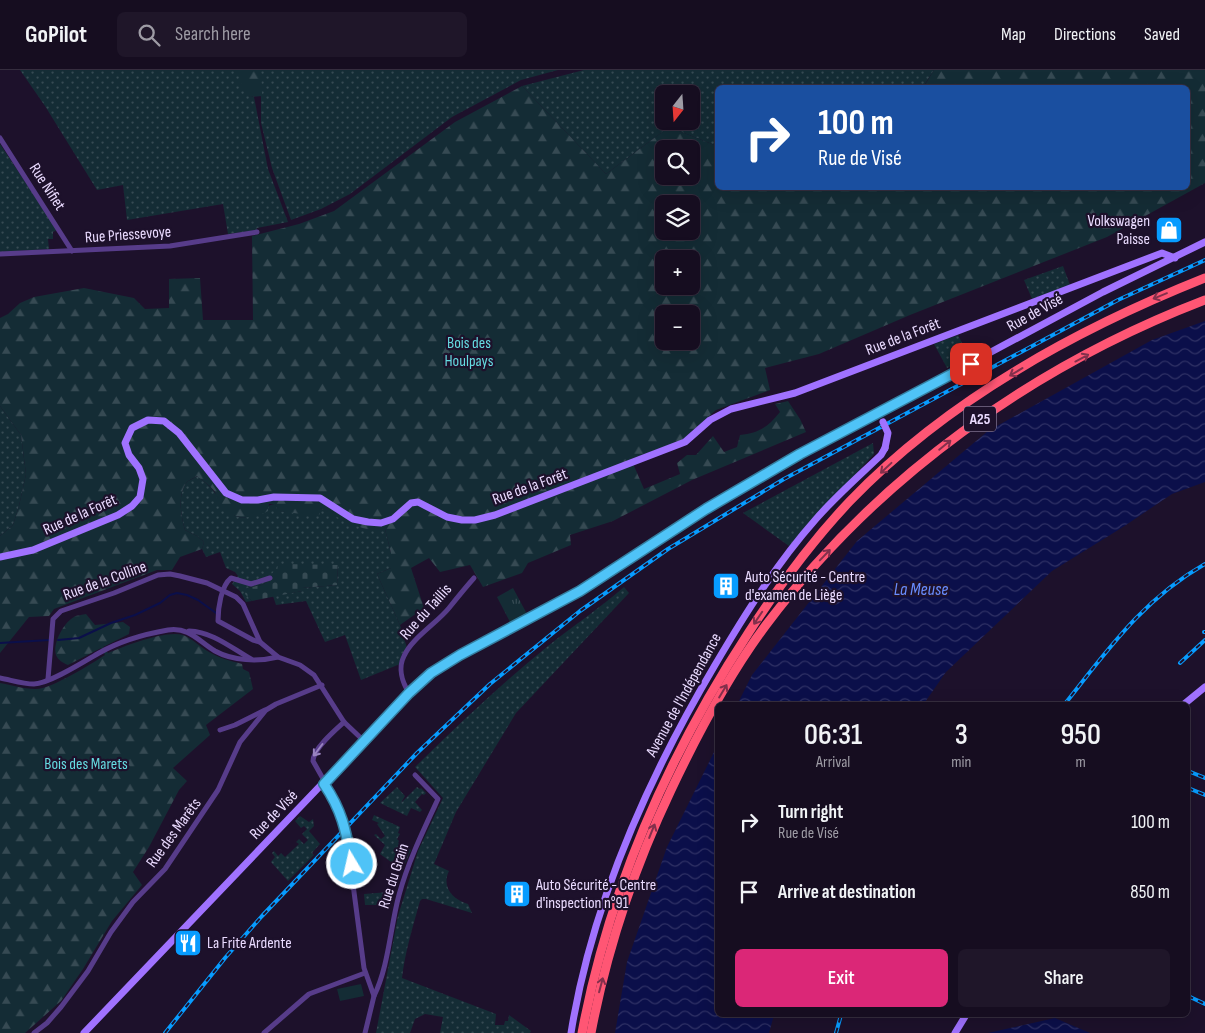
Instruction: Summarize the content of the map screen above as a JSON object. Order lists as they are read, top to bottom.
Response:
{
  "streets": {
    "highway": ["A25"],
    "main road": ["Rue de Visé", "Rue de la Forêt", "Avenue de l'Indépendance"],
    "street": [
      "Rue Nifiet",
      "Rue Priessevoye",
      "Rue de la Colline",
      "Rue du Taillis",
      "Rue des Marêts",
      "Rue du Grain"
    ]
  },
  "crossings": [
    ["Rue Nifiet", "Rue Priessevoye"],
    ["Rue de Visé", "Rue de la Forêt"],
    ["Rue de Visé", "Rue de la Colline"],
    ["Rue de Visé", "Rue du Taillis"],
    ["Rue de Visé", "Avenue de l'Indépendance"],
    ["Rue de la Colline", "Rue des Marêts"]
  ],
  "water": ["La Meuse"],
  "parks": ["Bois des Houlpays", "Bois des Marets"],
  "places": {
    "shop": ["Volkswagen Paisse"],
    "building": ["Auto Sécurité - Centre d'examen de Liège", "Auto Sécurité - Centre d'inspection n°91"],
    "restaurant": ["La Frite Ardente"]
  },
  "north": "bottom",
  "page": {
    "header": "GoPilot",
    "search": "Search here",
    "nav": ["Map", "Directions", "Saved"],
    "map_buttons": ["+", "−"],
    "turn": ["100 m", "Rue de Visé"],
    "eta": [
      "06:31",
      "Arrival",
      "3",
      "min",
      "950",
      "m"
    ],
    "list": [
      {
        "name": "Turn right",
        "note": "Rue de Visé",
        "value": "100 m"
      },
      {
        "name": "Arrive at destination",
        "value": "850 m"
      }
    ],
    "buttons": ["Exit", "Share"]
  }
}
